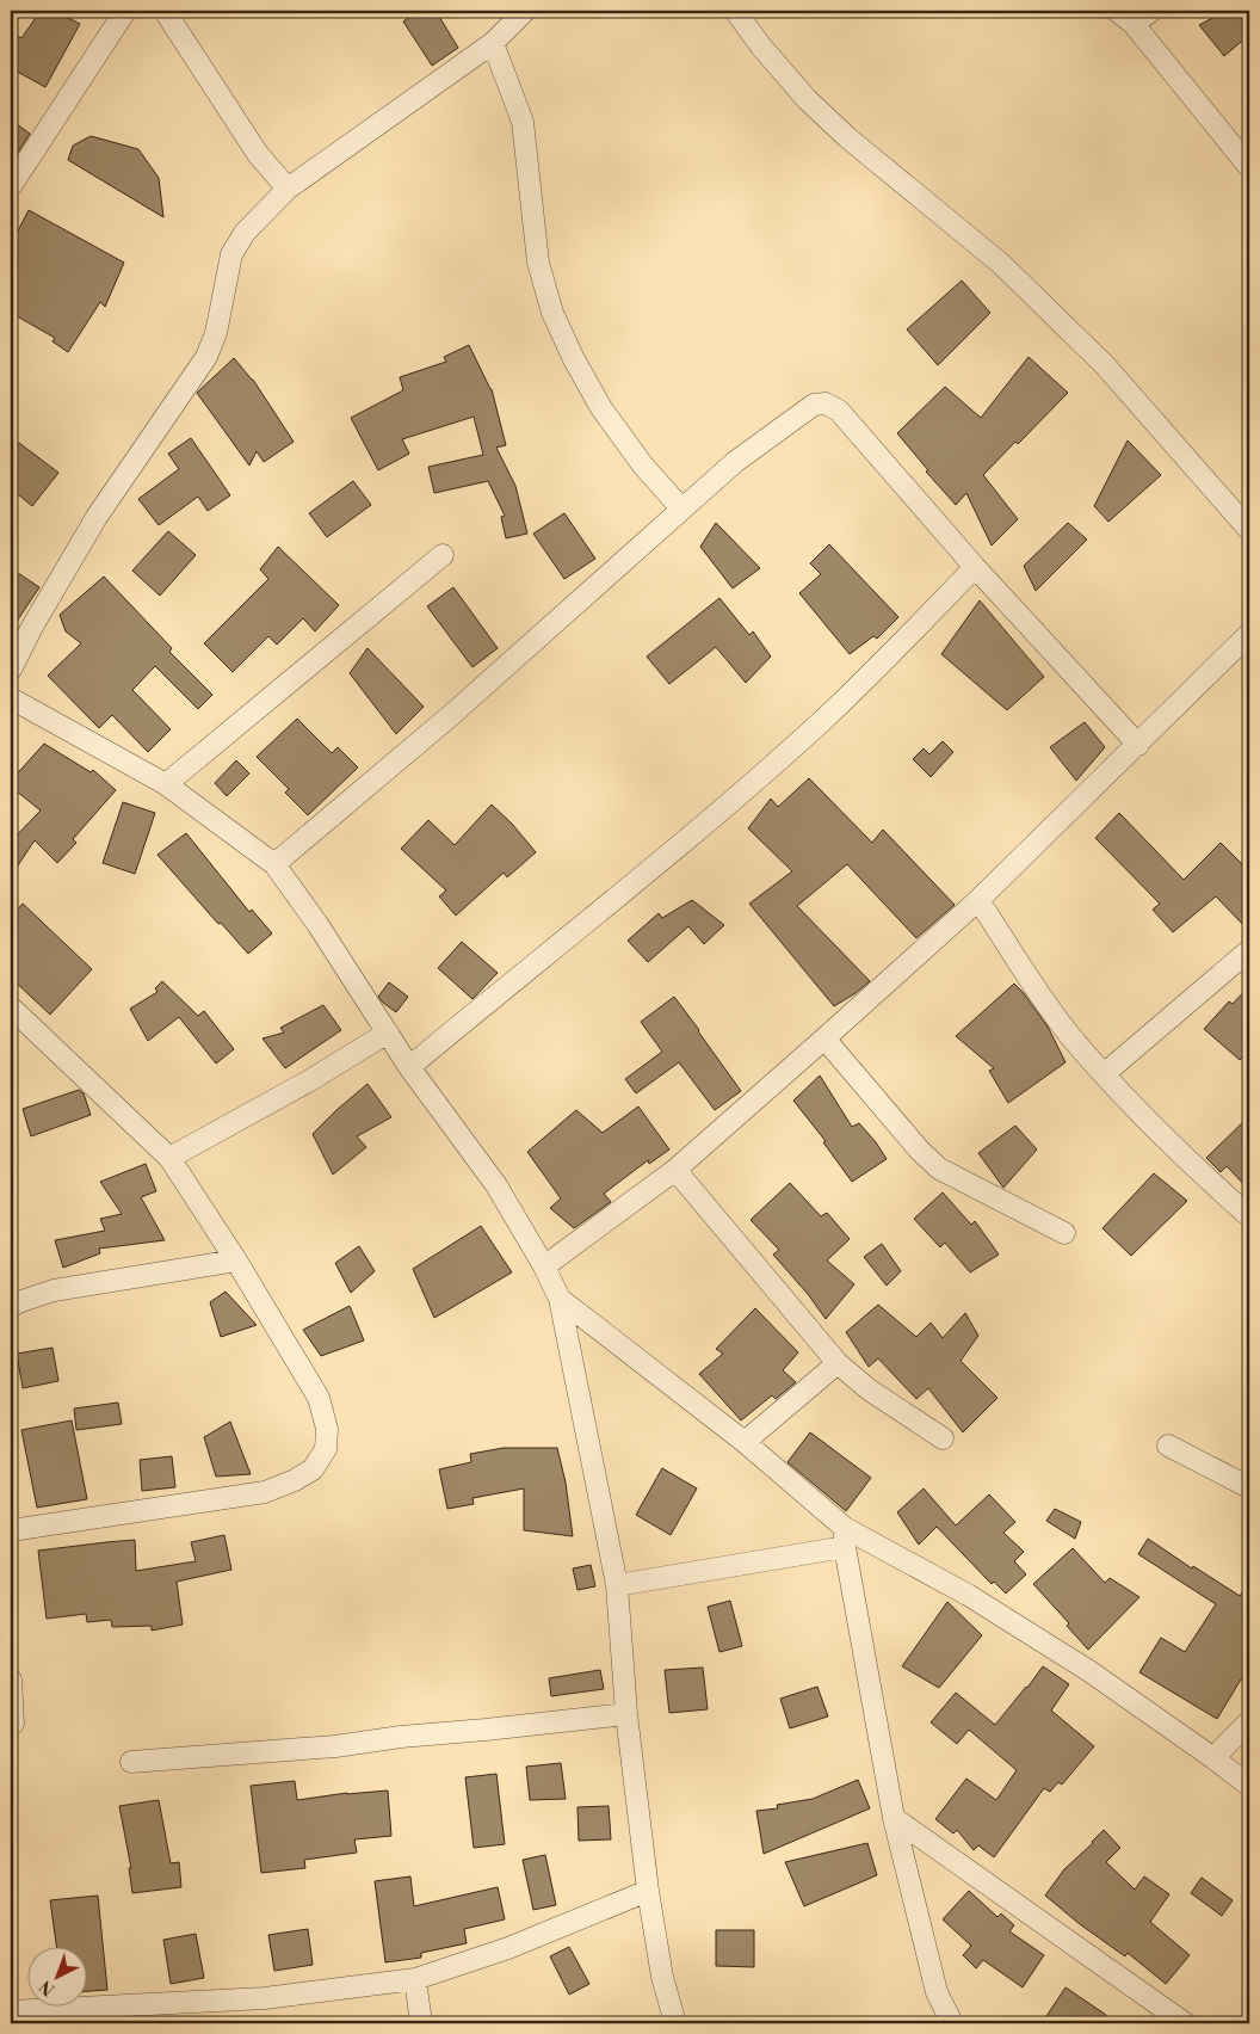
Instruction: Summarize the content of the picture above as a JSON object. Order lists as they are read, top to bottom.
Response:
{
  "north": "bottom left"
}
